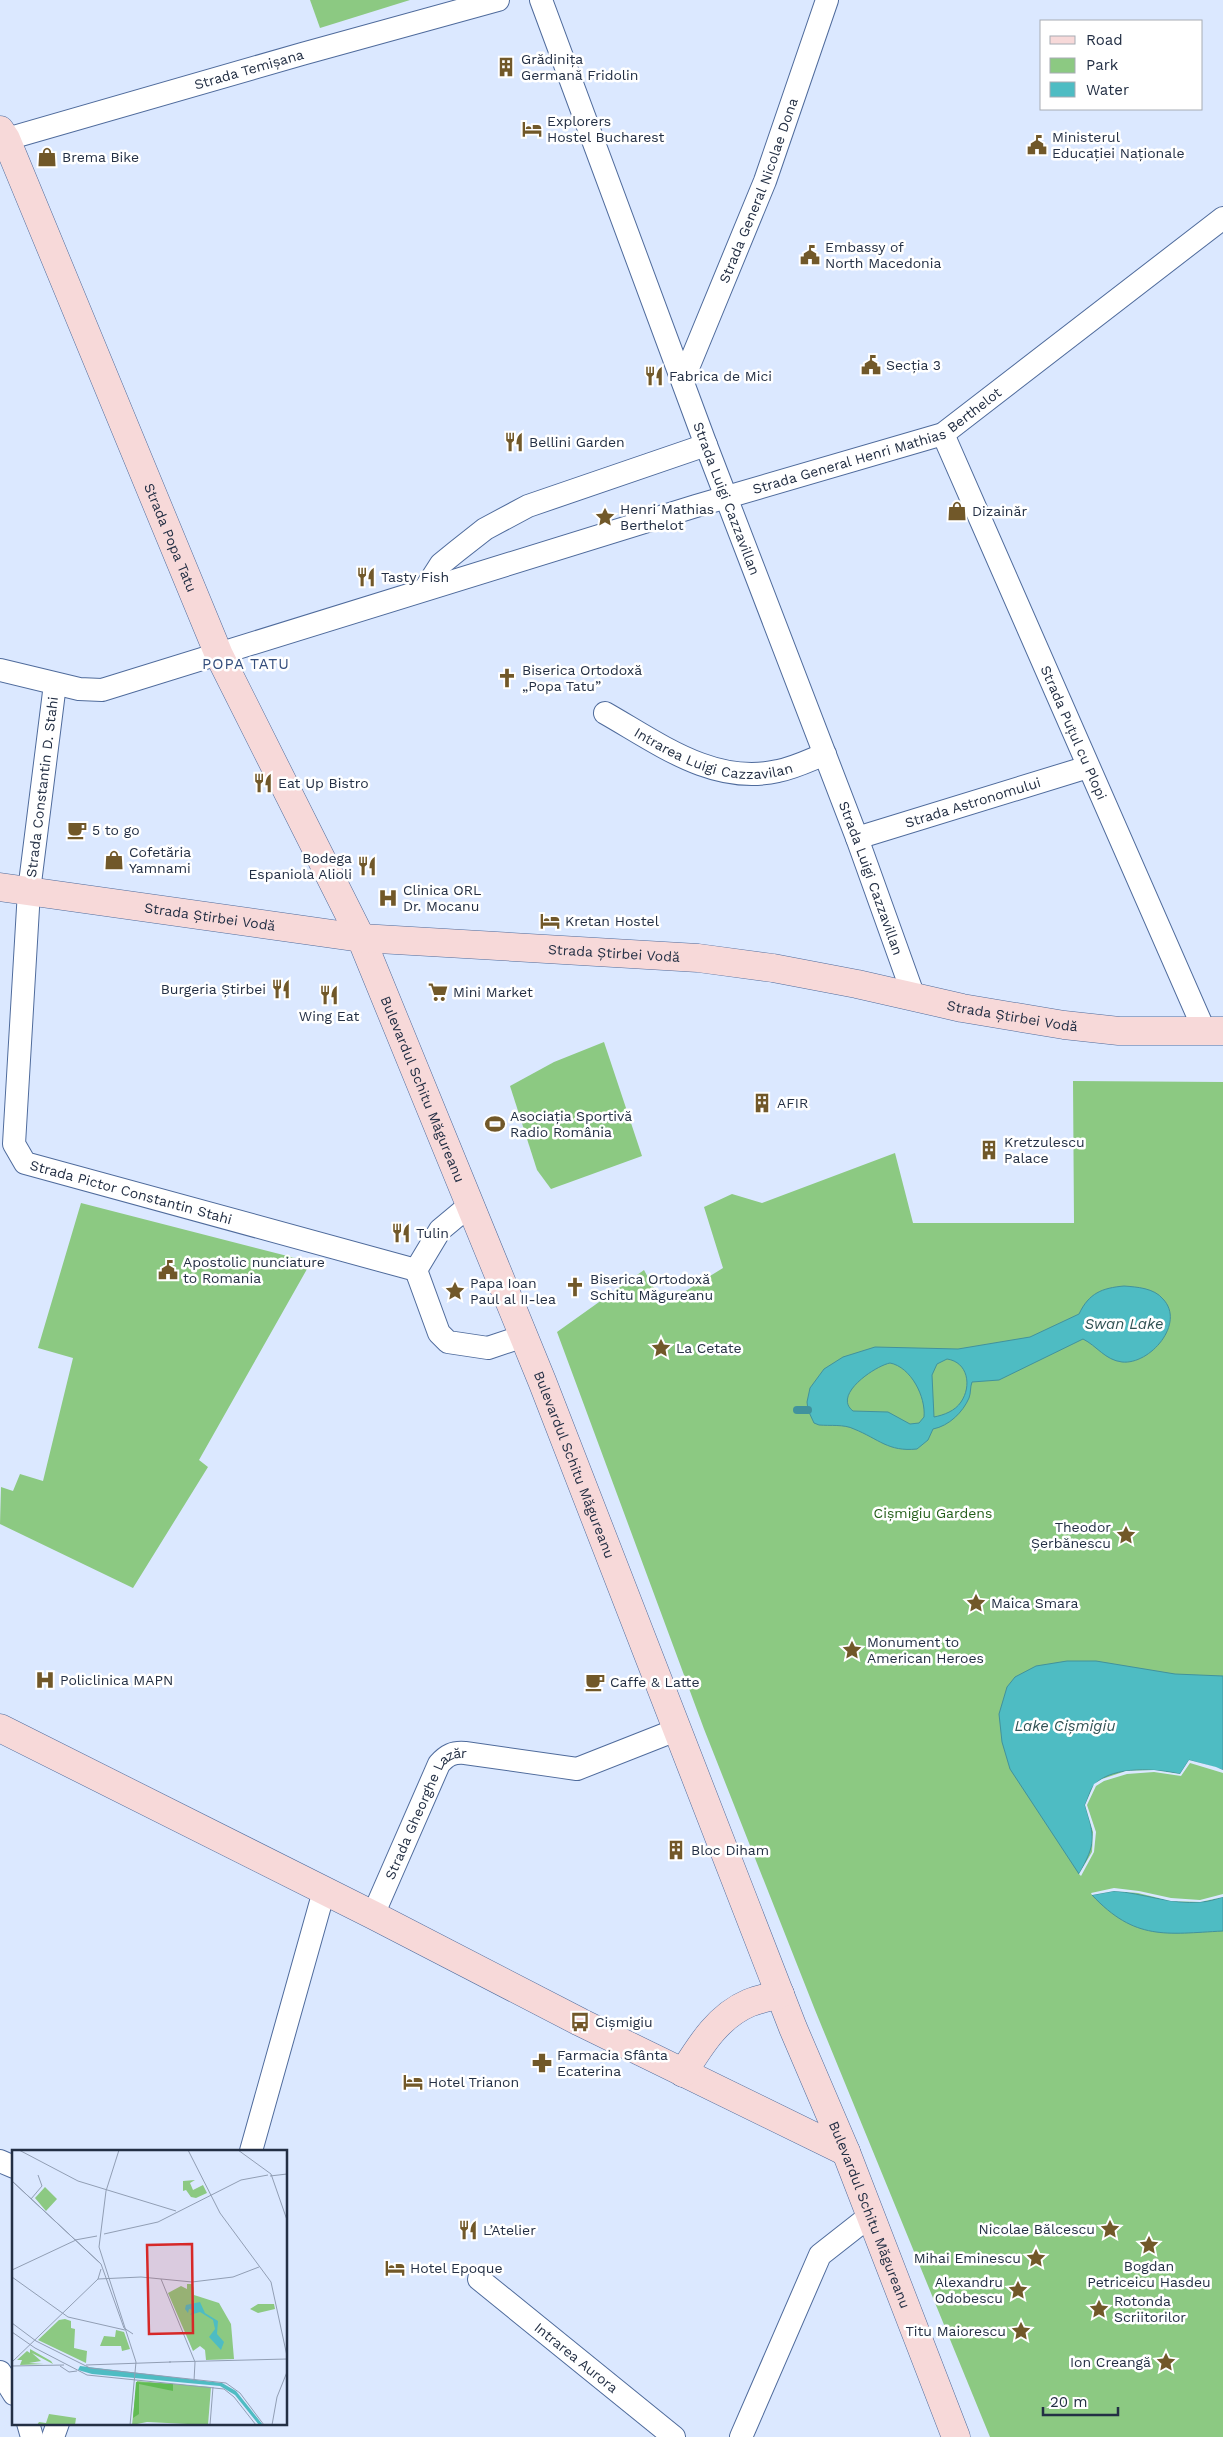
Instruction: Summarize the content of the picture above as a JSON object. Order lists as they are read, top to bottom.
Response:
{
  "streets": {
    "main road": ["Strada Popa Tatu", "Strada Știrbei Vodă", "Bulevardul Schitu Măgureanu"],
    "street": [
      "Strada Temișana",
      "Strada General Nicolae Dona",
      "Strada General Henri Mathias Berthelot",
      "Strada Luigi Cazzavillan",
      "Strada Puțul cu Plopi",
      "Intrarea Luigi Cazzavilan",
      "Strada Constantin D. Stahi",
      "Strada Astronomului",
      "Strada Pictor Constantin Stahi",
      "Strada Gheorghe Lazăr",
      "Intrarea Aurora"
    ]
  },
  "crossings": [
    ["Strada Temișana", "Strada Popa Tatu"],
    ["Strada General Nicolae Dona", "Strada Luigi Cazzavillan"],
    ["Strada General Henri Mathias Berthelot", "Strada Luigi Cazzavillan"],
    ["Strada General Henri Mathias Berthelot", "Strada Popa Tatu"],
    ["Strada General Henri Mathias Berthelot", "Strada Puțul cu Plopi"],
    ["Strada General Henri Mathias Berthelot", "Strada Constantin D. Stahi"],
    ["Strada Luigi Cazzavillan", "Intrarea Luigi Cazzavilan"],
    ["Strada Luigi Cazzavillan", "Strada Astronomului"],
    ["Strada Luigi Cazzavillan", "Strada Știrbei Vodă"],
    ["Strada Popa Tatu", "Strada Știrbei Vodă"],
    ["Strada Popa Tatu", "Bulevardul Schitu Măgureanu"],
    ["Strada Puțul cu Plopi", "Strada Astronomului"],
    ["Strada Puțul cu Plopi", "Strada Știrbei Vodă"],
    ["Strada Constantin D. Stahi", "Strada Știrbei Vodă"],
    ["Strada Constantin D. Stahi", "Strada Pictor Constantin Stahi"],
    ["Strada Știrbei Vodă", "Bulevardul Schitu Măgureanu"],
    ["Strada Știrbei Vodă", "Strada Pictor Constantin Stahi"],
    ["Bulevardul Schitu Măgureanu", "Strada Gheorghe Lazăr"]
  ],
  "districts": ["POPA TATU"],
  "water": ["Swan Lake", "Lake Cișmigiu"],
  "parks": ["Cișmigiu Gardens"],
  "places": {
    "building": [
      "Grădinița Germană Fridolin",
      "AFIR",
      "Kretzulescu Palace",
      "Bloc Diham"
    ],
    "hotel": [
      "Explorers Hostel Bucharest",
      "Kretan Hostel",
      "Hotel Trianon",
      "Hotel Epoque"
    ],
    "public building": [
      "Ministerul Educației Naționale",
      "Embassy of North Macedonia",
      "Secția 3",
      "Apostolic nunciature to Romania"
    ],
    "shop": ["Brema Bike", "Dizainăr", "Cofetăria Yamnami"],
    "restaurant": [
      "Fabrica de Mici",
      "Bellini Garden",
      "Tasty Fish",
      "Eat Up Bistro",
      "Bodega Espaniola Alioli",
      "Burgeria Știrbei",
      "Wing Eat",
      "Tulin",
      "L’Atelier"
    ],
    "place": [
      "Henri Mathias Berthelot",
      "Papa Ioan Paul al II-lea",
      "La Cetate",
      "Theodor Șerbănescu",
      "Maica Smara",
      "Monument to American Heroes",
      "Nicolae Bălcescu",
      "Bogdan Petriceicu Hasdeu",
      "Mihai Eminescu",
      "Alexandru Odobescu",
      "Rotonda Scriitorilor",
      "Titu Maiorescu",
      "Ion Creangă"
    ],
    "church": ["Biserica Ortodoxă „Popa Tatu”", "Biserica Ortodoxă Schitu Măgureanu"],
    "cafe": ["5 to go", "Caffe & Latte"],
    "hospital": ["Clinica ORL Dr. Mocanu", "Policlinica MAPN"],
    "supermarket": ["Mini Market"],
    "sports": ["Asociația Sportivă Radio România"],
    "bus stop": ["Cișmigiu"],
    "pharmacy": ["Farmacia Sfânta Ecaterina"]
  },
  "legend": ["Road", "Park", "Water"],
  "scale_bar": "20 m"
}
